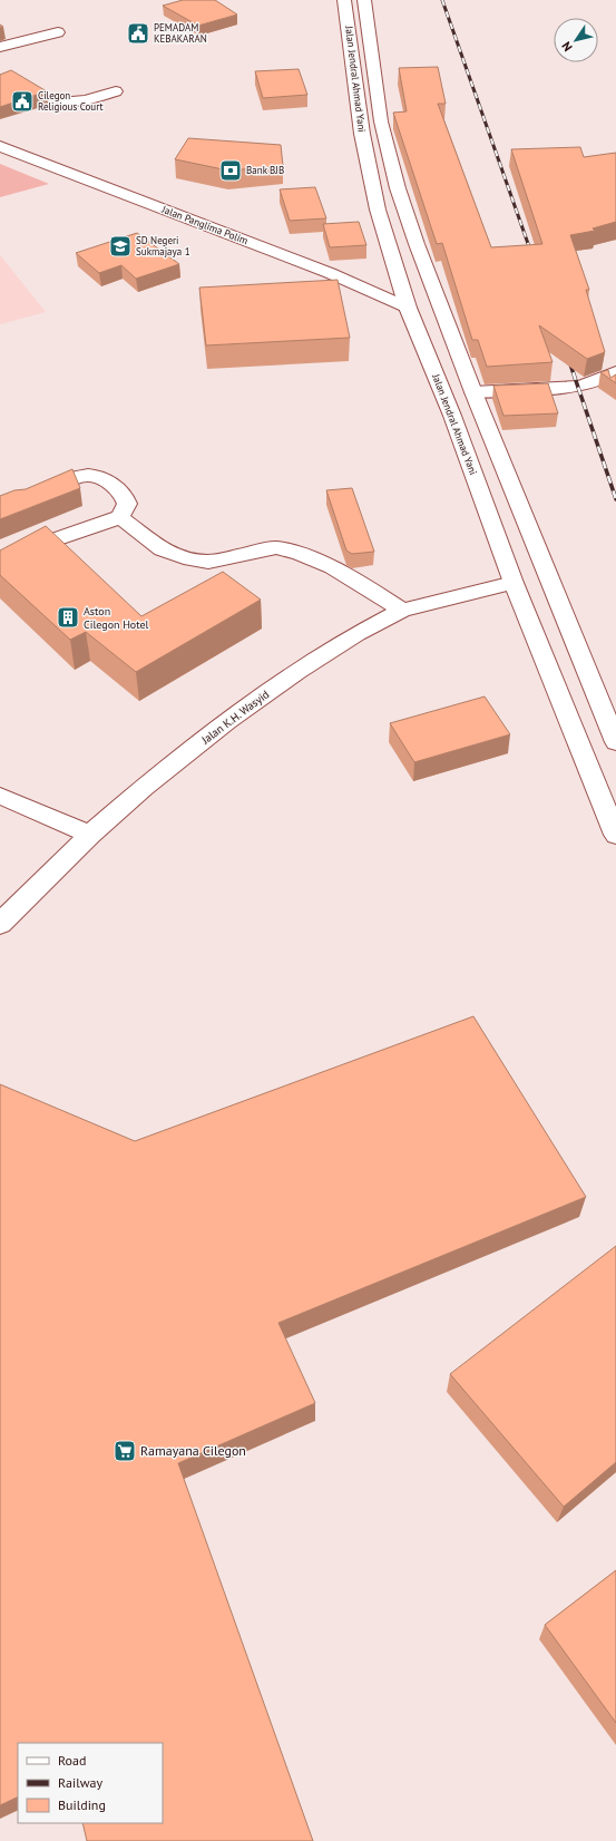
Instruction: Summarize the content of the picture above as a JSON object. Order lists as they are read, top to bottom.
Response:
{
  "streets": {
    "main road": ["Jalan Jendral Ahmad Yani", "Jalan Panglima Polim", "Jalan K.H. Wasyid"]
  },
  "crossings": [
    ["Jalan Jendral Ahmad Yani", "Jalan Panglima Polim"],
    ["Jalan Jendral Ahmad Yani", "Jalan K.H. Wasyid"]
  ],
  "places": {
    "public building": ["PEMADAM KEBAKARAN", "Cilegon Religious Court"],
    "bank": ["Bank BJB"],
    "school or university": ["SD Negeri Sukmajaya 1"],
    "building": ["Aston Cilegon Hotel"],
    "supermarket": ["Ramayana Cilegon"]
  },
  "legend": ["Road", "Railway", "Building"],
  "north": "bottom left"
}
